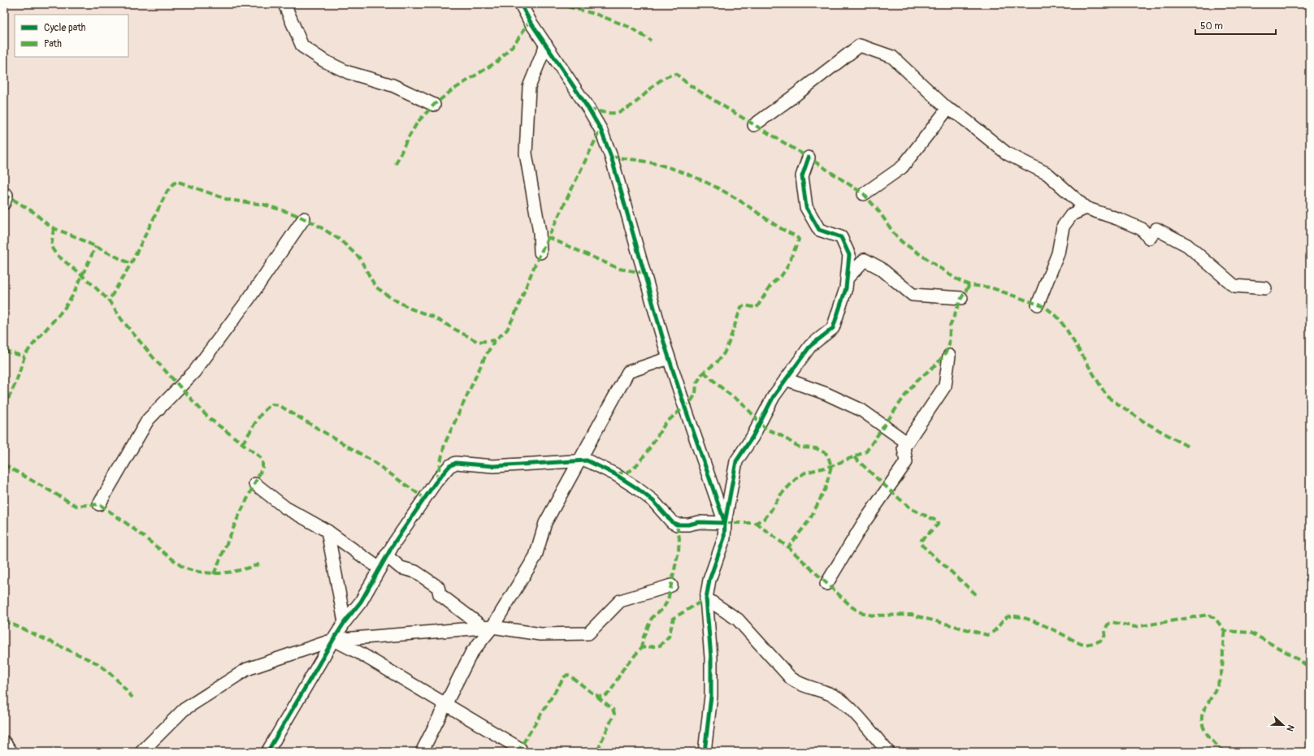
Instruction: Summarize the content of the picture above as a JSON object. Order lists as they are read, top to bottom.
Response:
{
  "legend": ["Cycle path", "Path"],
  "scale_bar": "50 m",
  "north": "right"
}
